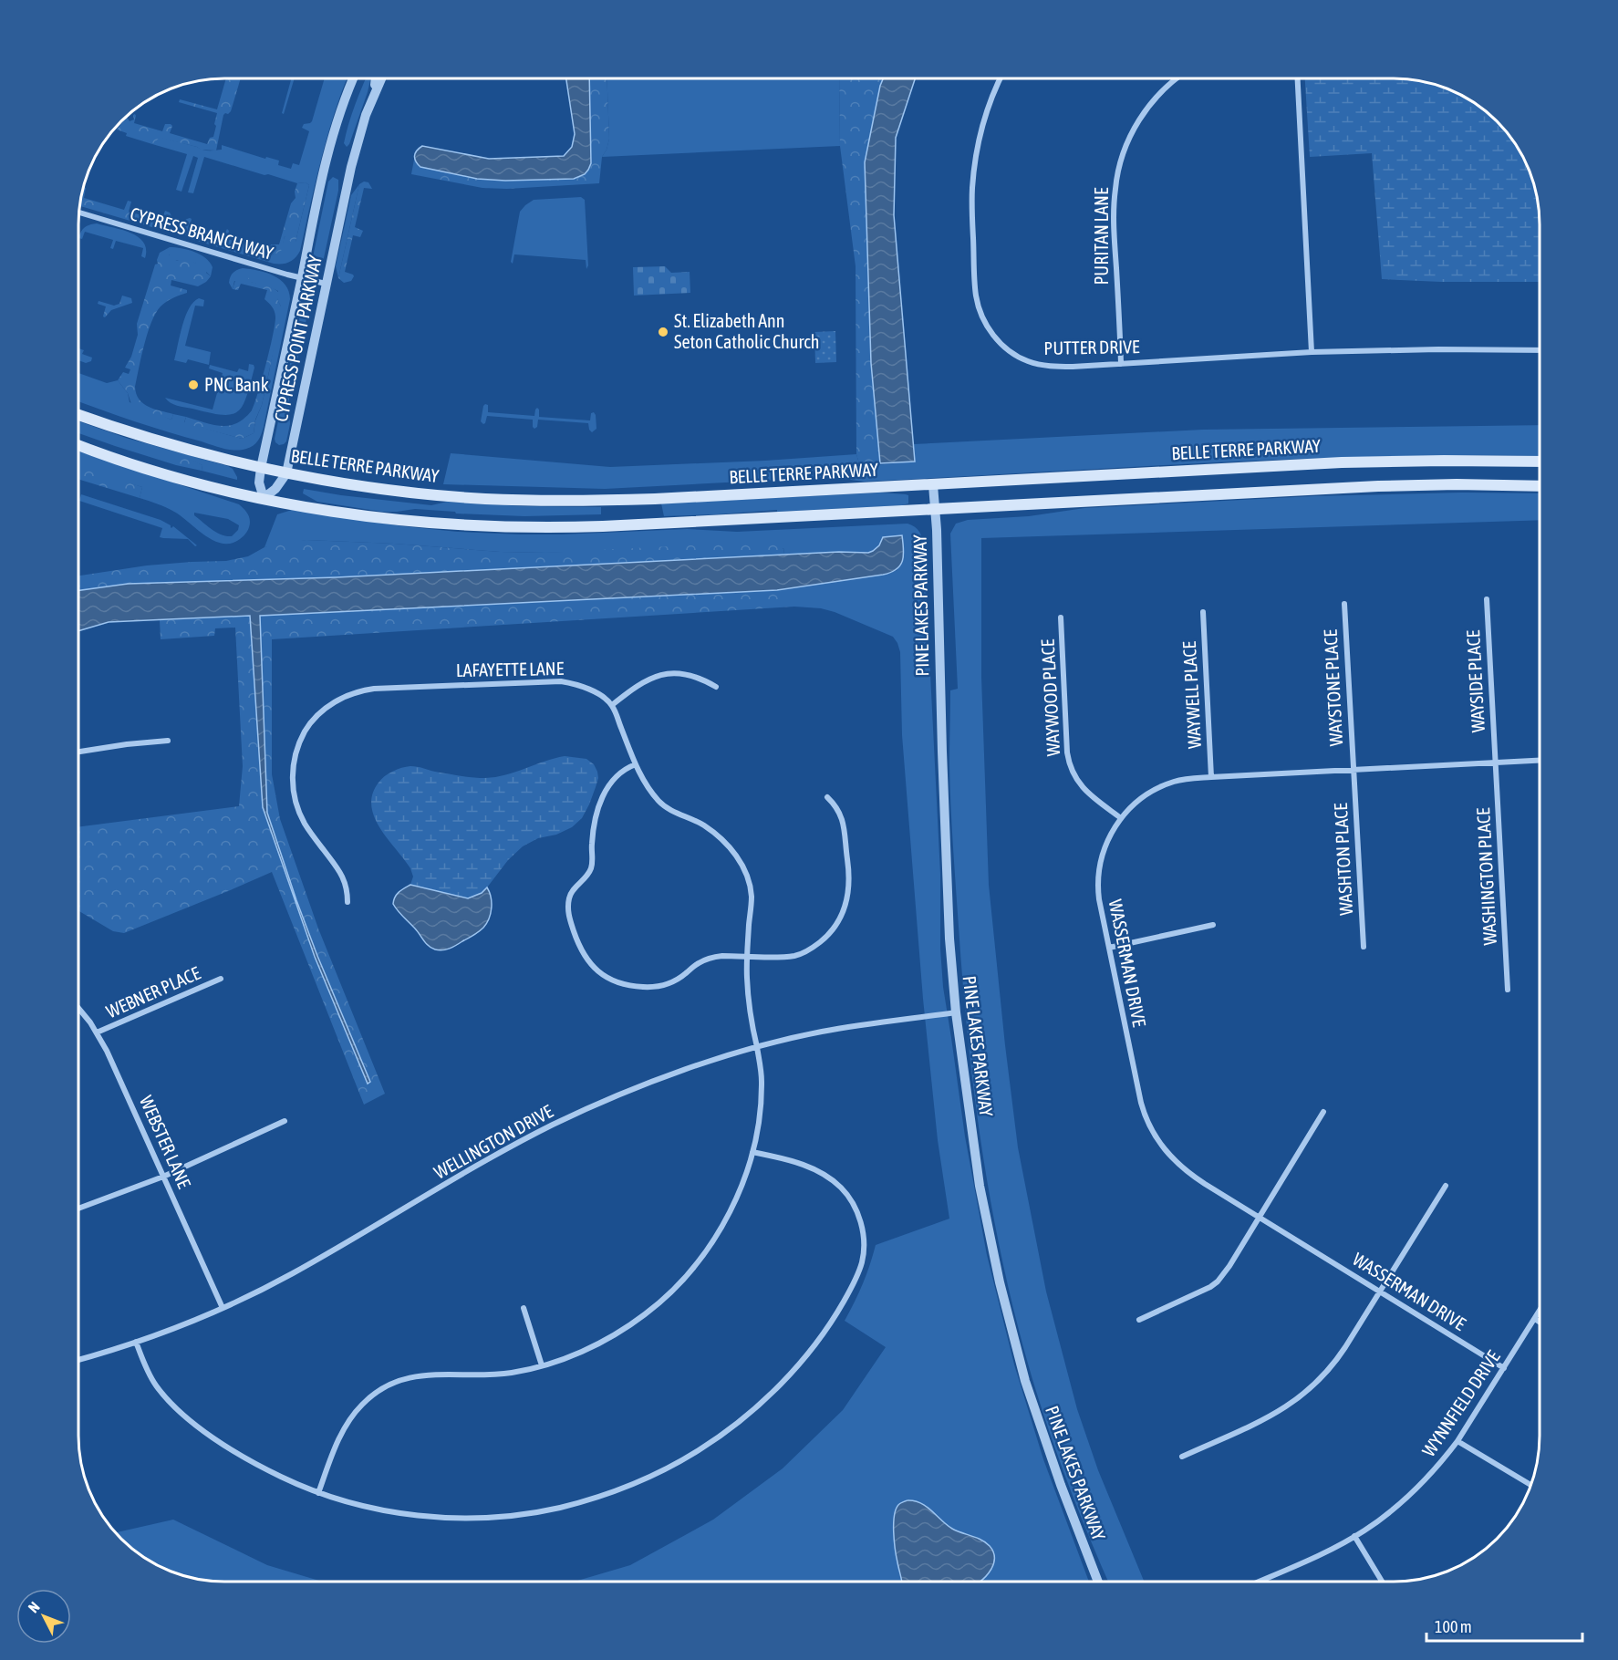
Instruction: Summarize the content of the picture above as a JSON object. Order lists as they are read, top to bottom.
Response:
{
  "streets": {
    "main road": ["BELLE TERRE PARKWAY"],
    "street": [
      "CYPRESS BRANCH WAY",
      "PURITAN LANE",
      "CYPRESS POINT PARKWAY",
      "PUTTER DRIVE",
      "PINE LAKES PARKWAY",
      "LAFAYETTE LANE",
      "WAYSIDE PLACE",
      "WAYSTONE PLACE",
      "WAYWELL PLACE",
      "WAYWOOD PLACE",
      "WASHTON PLACE",
      "WASHINGTON PLACE",
      "WASSERMAN DRIVE",
      "WEBNER PLACE",
      "WEBSTER LANE",
      "WELLINGTON DRIVE",
      "WYNNFIELD DRIVE"
    ]
  },
  "crossings": [
    ["CYPRESS BRANCH WAY", "CYPRESS POINT PARKWAY"],
    ["PURITAN LANE", "PUTTER DRIVE"],
    ["CYPRESS POINT PARKWAY", "BELLE TERRE PARKWAY"],
    ["BELLE TERRE PARKWAY", "PINE LAKES PARKWAY"],
    ["PINE LAKES PARKWAY", "WELLINGTON DRIVE"],
    ["WAYSIDE PLACE", "WASHINGTON PLACE"],
    ["WAYSIDE PLACE", "WASSERMAN DRIVE"],
    ["WAYSTONE PLACE", "WASHTON PLACE"],
    ["WAYSTONE PLACE", "WASSERMAN DRIVE"],
    ["WAYWELL PLACE", "WASSERMAN DRIVE"],
    ["WAYWOOD PLACE", "WASSERMAN DRIVE"],
    ["WASHTON PLACE", "WASSERMAN DRIVE"],
    ["WASHINGTON PLACE", "WASSERMAN DRIVE"],
    ["WASSERMAN DRIVE", "WYNNFIELD DRIVE"],
    ["WEBNER PLACE", "WEBSTER LANE"],
    ["WEBSTER LANE", "WELLINGTON DRIVE"]
  ],
  "places": ["St. Elizabeth Ann Seton Catholic Church", "PNC Bank"],
  "scale_bar": "100 m",
  "north": "top left"
}
